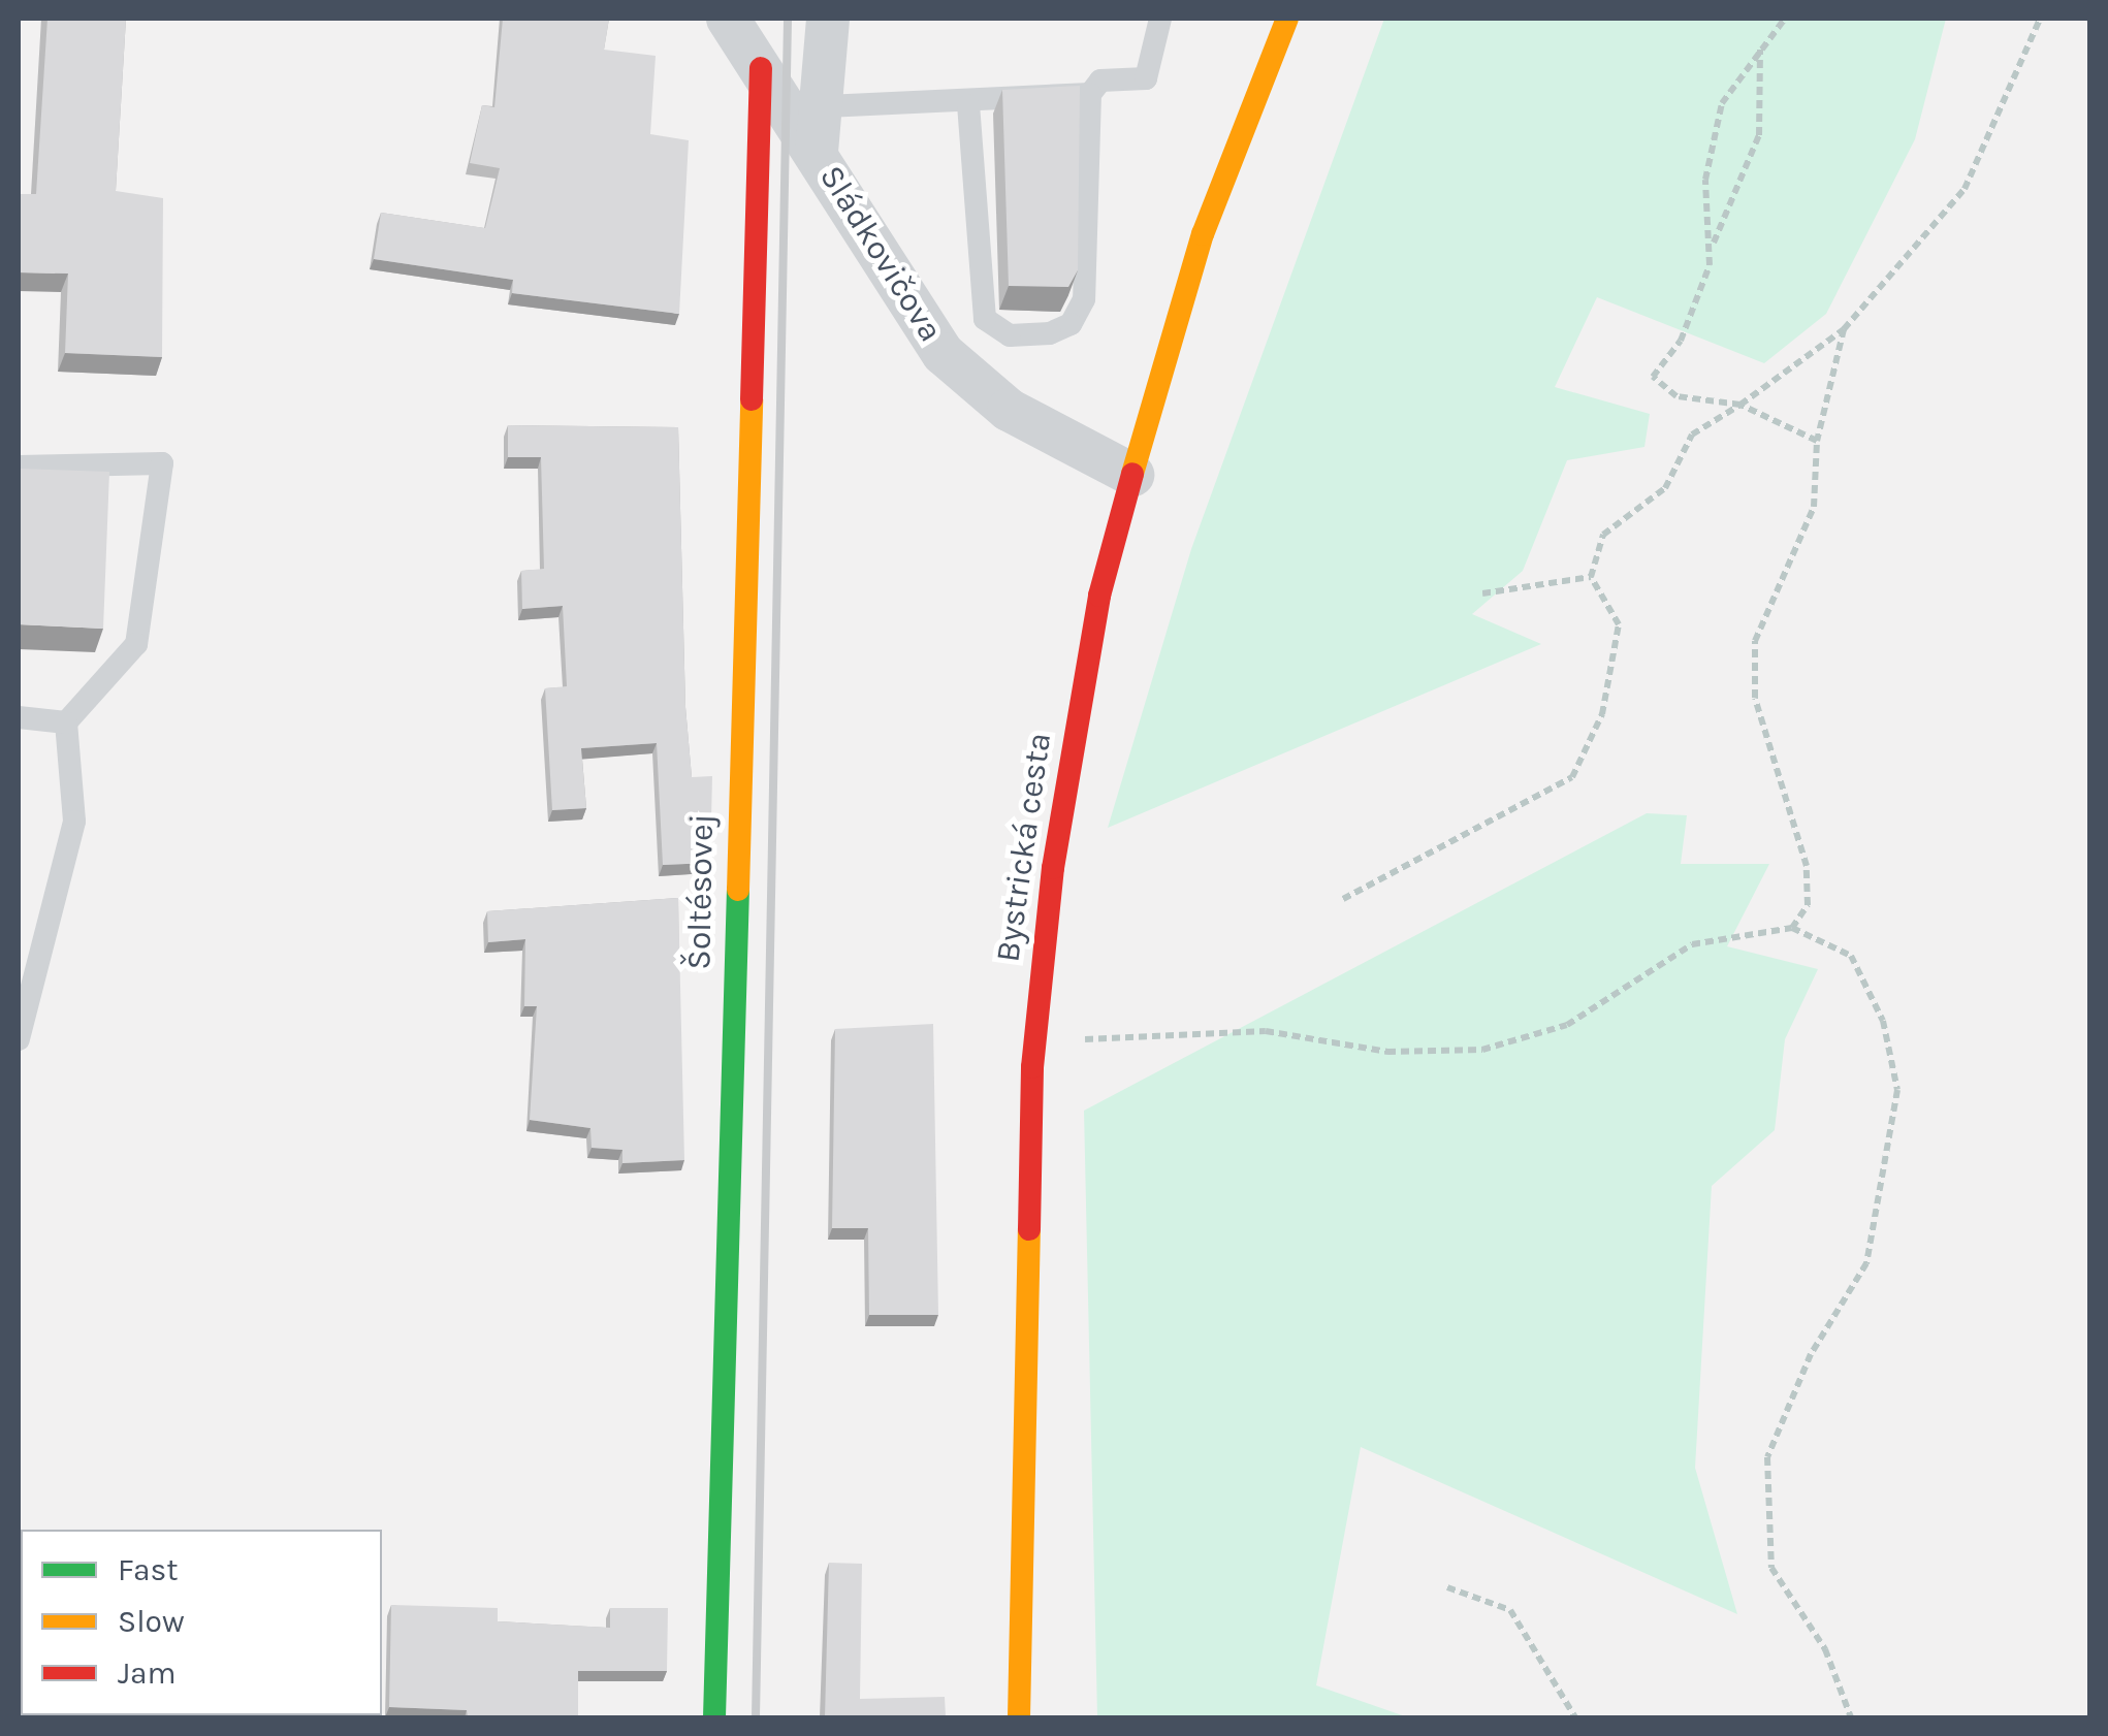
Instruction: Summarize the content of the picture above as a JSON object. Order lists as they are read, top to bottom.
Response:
{
  "streets": {
    "main road": ["Bystrická cesta", "Šoltésovej"],
    "street": ["Sládkovičova"]
  },
  "crossings": [
    ["Sládkovičova", "Bystrická cesta"],
    ["Sládkovičova", "Šoltésovej"]
  ],
  "legend": ["Fast", "Slow", "Jam"]
}
